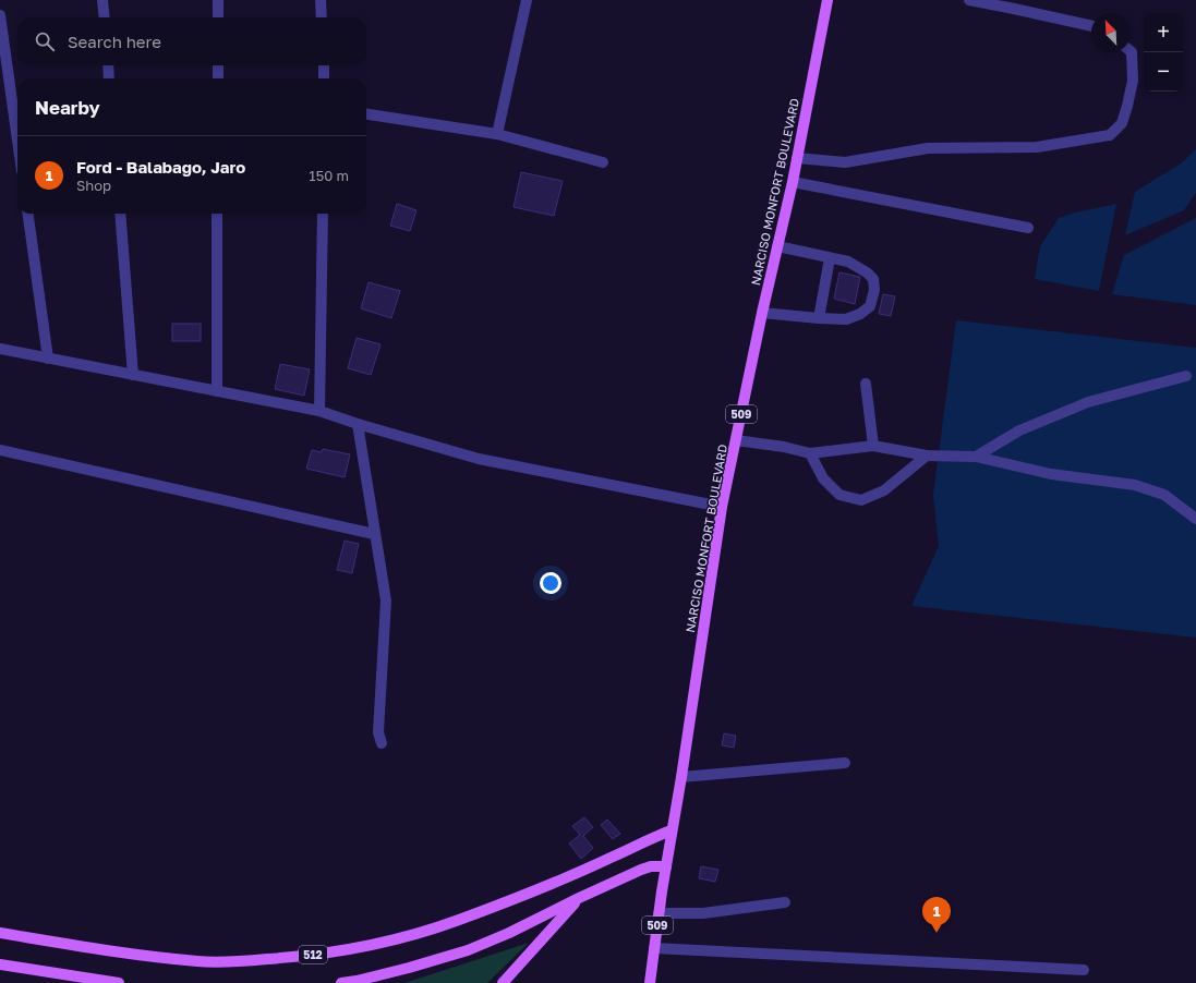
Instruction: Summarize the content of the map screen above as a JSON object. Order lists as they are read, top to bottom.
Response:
{
  "streets": {
    "main road": ["NARCISO MONFORT BOULEVARD", "509", "512"]
  },
  "crossings": [
    ["NARCISO MONFORT BOULEVARD", "512"]
  ],
  "north": "top left",
  "page": {
    "map_buttons": ["+", "−"],
    "search": "Search here",
    "heading": "Nearby",
    "list": [
      {
        "mark": "1",
        "name": "Ford - Balabago, Jaro",
        "note": "Shop",
        "value": "150 m"
      }
    ],
    "pins": "1"
  }
}
